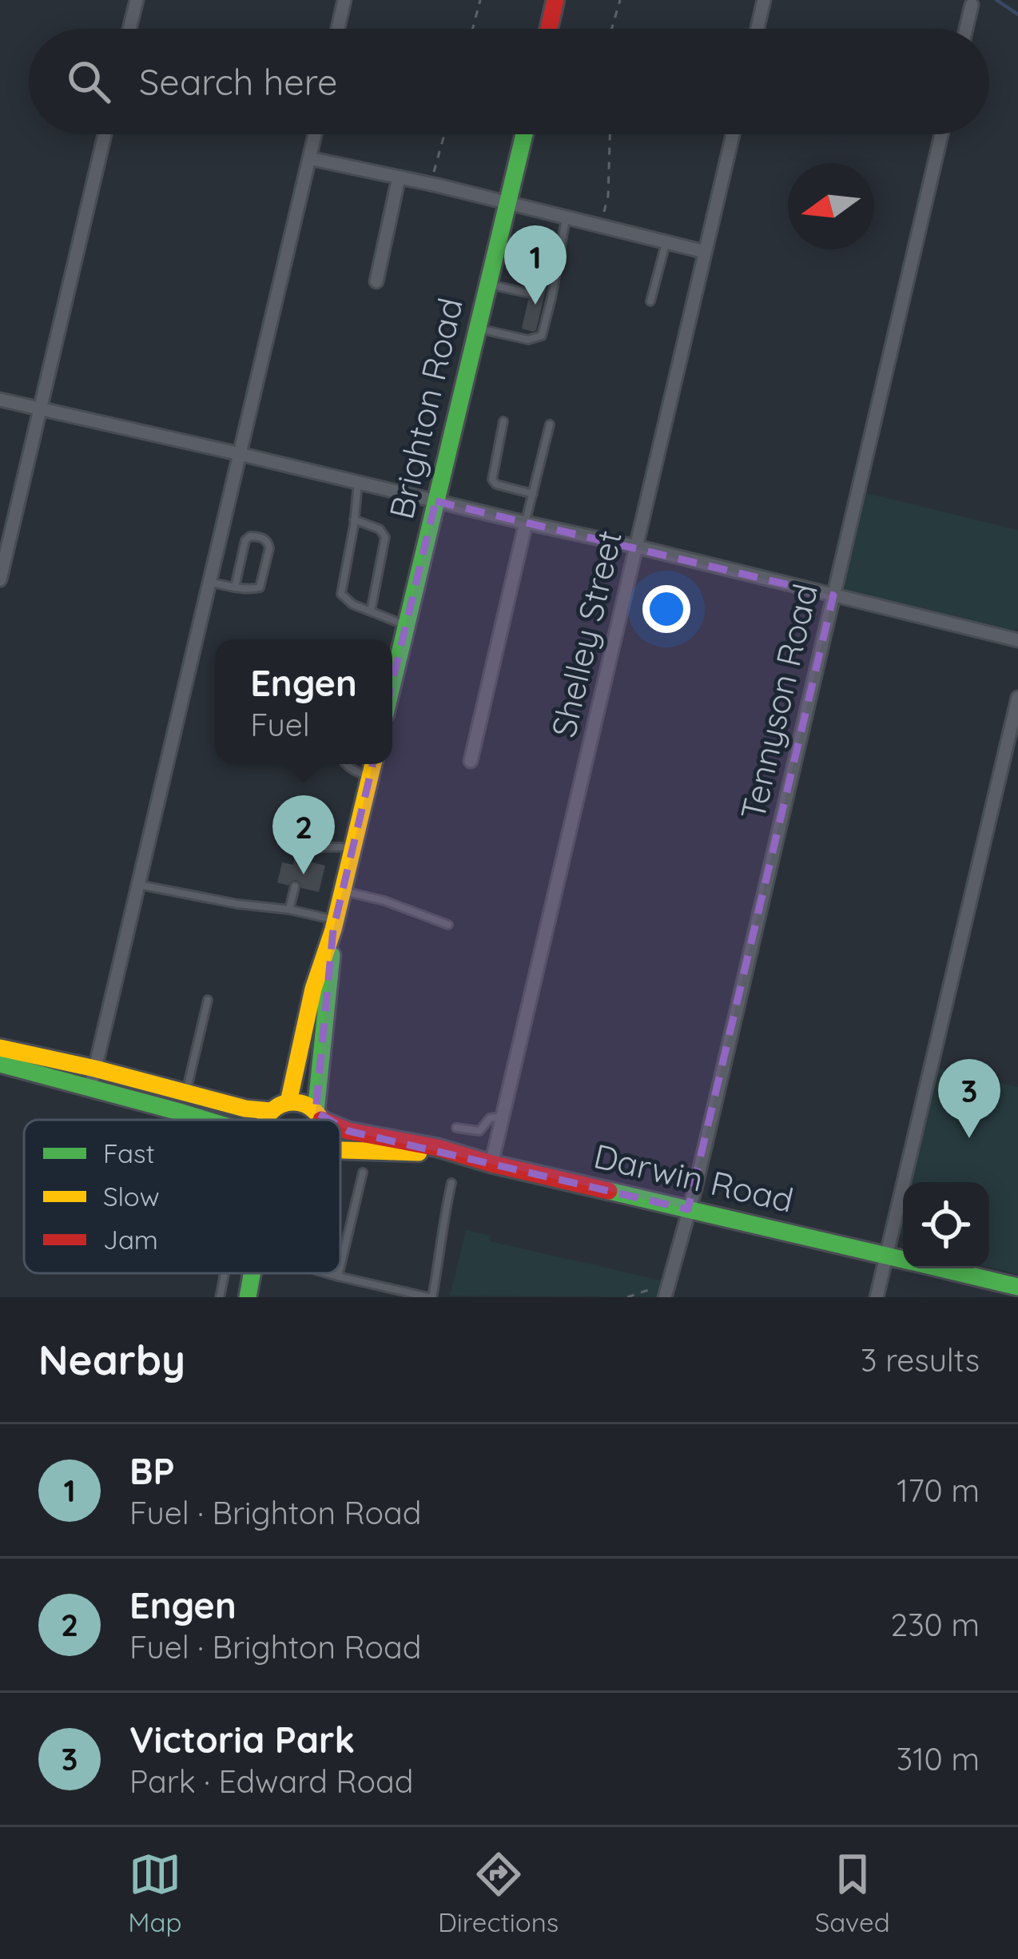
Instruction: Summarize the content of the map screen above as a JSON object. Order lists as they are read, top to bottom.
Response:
{
  "streets": {
    "main road": ["Brighton Road", "Darwin Road"],
    "street": ["Shelley Street", "Tennyson Road"]
  },
  "crossings": [
    ["Shelley Street", "Darwin Road"],
    ["Tennyson Road", "Darwin Road"]
  ],
  "legend": ["Fast", "Slow", "Jam"],
  "north": "left",
  "page": {
    "search": "Search here",
    "pins": ["1", "2", "3"],
    "popup": ["Engen", "Fuel"],
    "heading": ["Nearby", "3 results"],
    "list": [
      {
        "mark": "1",
        "name": "BP",
        "note": "Fuel · Brighton Road",
        "value": "170 m"
      },
      {
        "mark": "2",
        "name": "Engen",
        "note": "Fuel · Brighton Road",
        "value": "230 m"
      },
      {
        "mark": "3",
        "name": "Victoria Park",
        "note": "Park · Edward Road",
        "value": "310 m"
      }
    ],
    "nav": ["Map", "Directions", "Saved"]
  }
}
